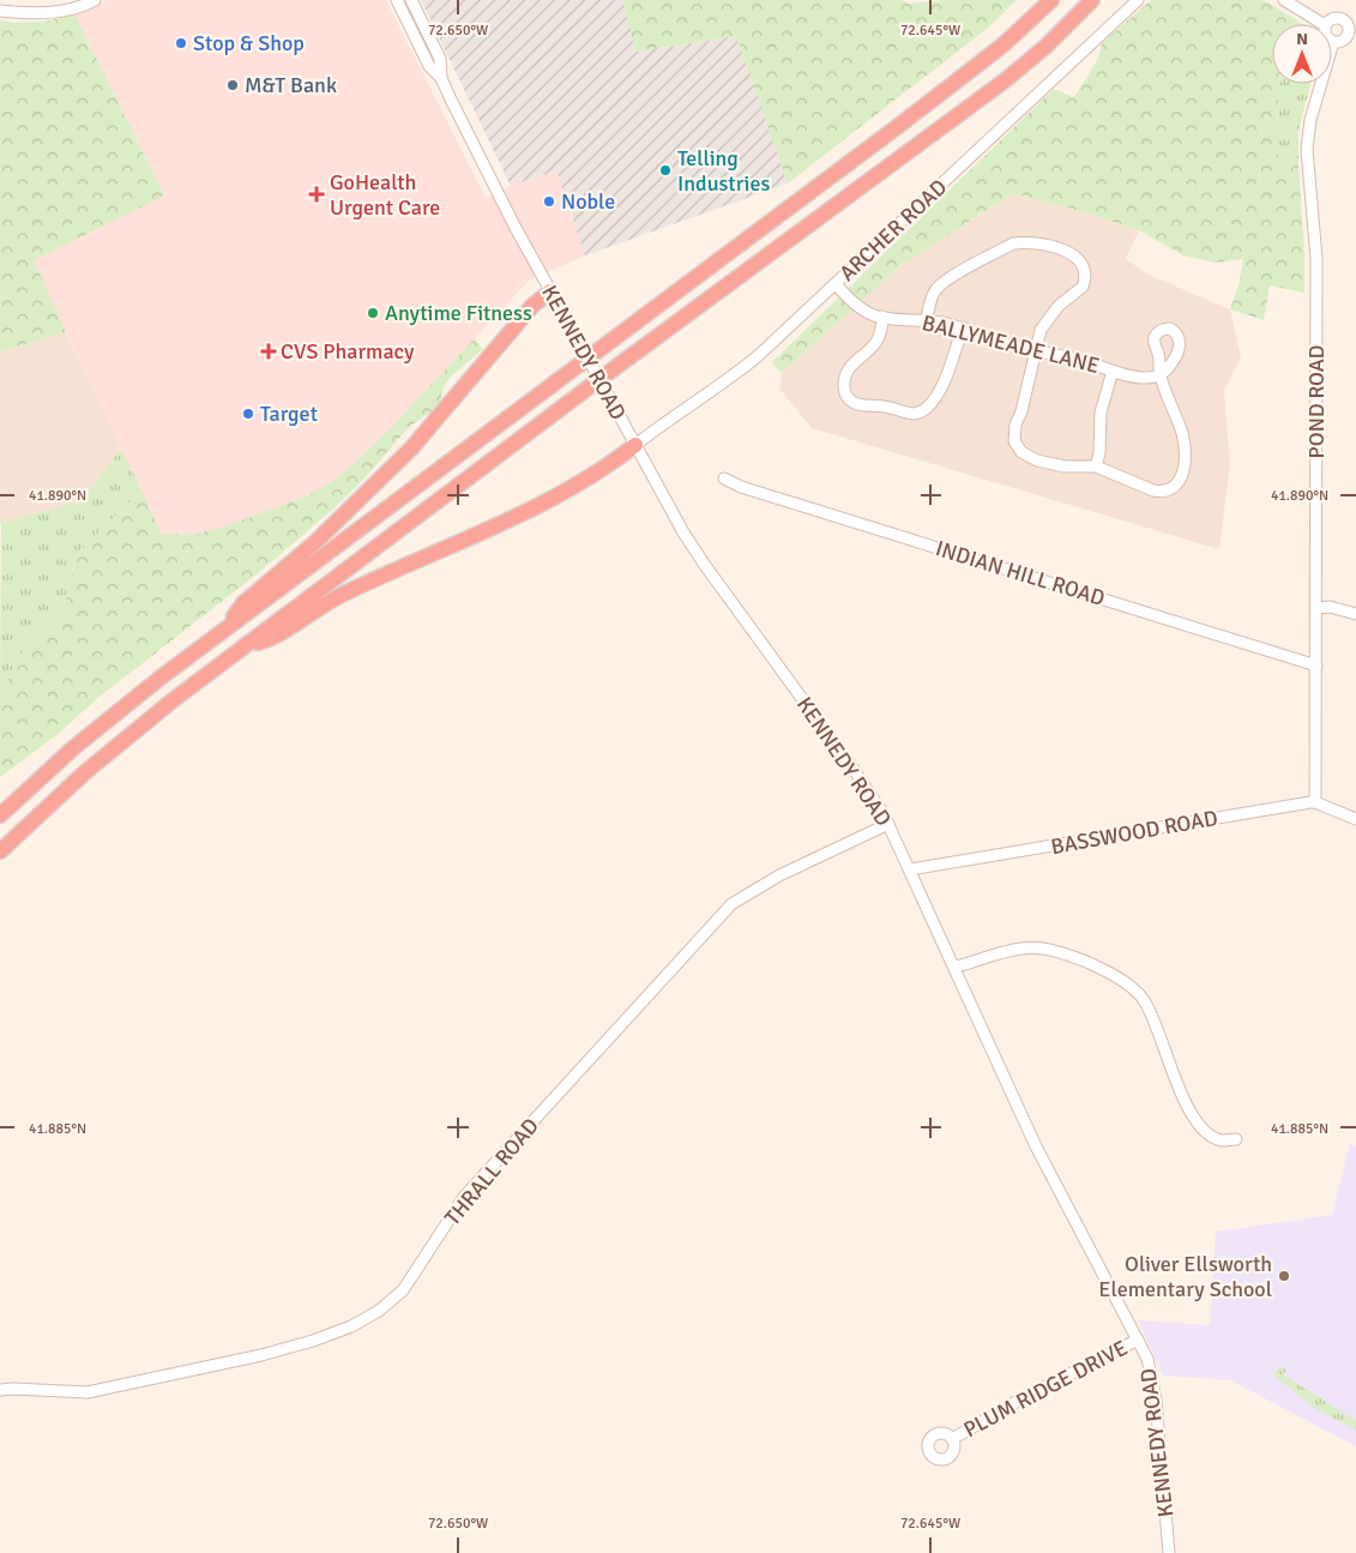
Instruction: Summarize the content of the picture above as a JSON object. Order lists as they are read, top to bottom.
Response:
{
  "streets": {
    "street": [
      "ARCHER ROAD",
      "BALLYMEADE LANE",
      "KENNEDY ROAD",
      "POND ROAD",
      "INDIAN HILL ROAD",
      "BASSWOOD ROAD",
      "THRALL ROAD",
      "PLUM RIDGE DRIVE"
    ]
  },
  "crossings": [
    ["ARCHER ROAD", "BALLYMEADE LANE"],
    ["ARCHER ROAD", "KENNEDY ROAD"],
    ["KENNEDY ROAD", "BASSWOOD ROAD"],
    ["KENNEDY ROAD", "THRALL ROAD"],
    ["KENNEDY ROAD", "PLUM RIDGE DRIVE"],
    ["POND ROAD", "INDIAN HILL ROAD"],
    ["POND ROAD", "BASSWOOD ROAD"]
  ],
  "places": {
    "other": [
      "Stop & Shop",
      "M&T Bank",
      "Telling Industries",
      "Noble",
      "Anytime Fitness",
      "Target",
      "Oliver Ellsworth Elementary School"
    ],
    "health": ["GoHealth Urgent Care", "CVS Pharmacy"]
  },
  "north": "top",
  "coordinates": [
    "72.650°W",
    "72.645°W",
    "41.890°N",
    "41.885°N"
  ]
}
